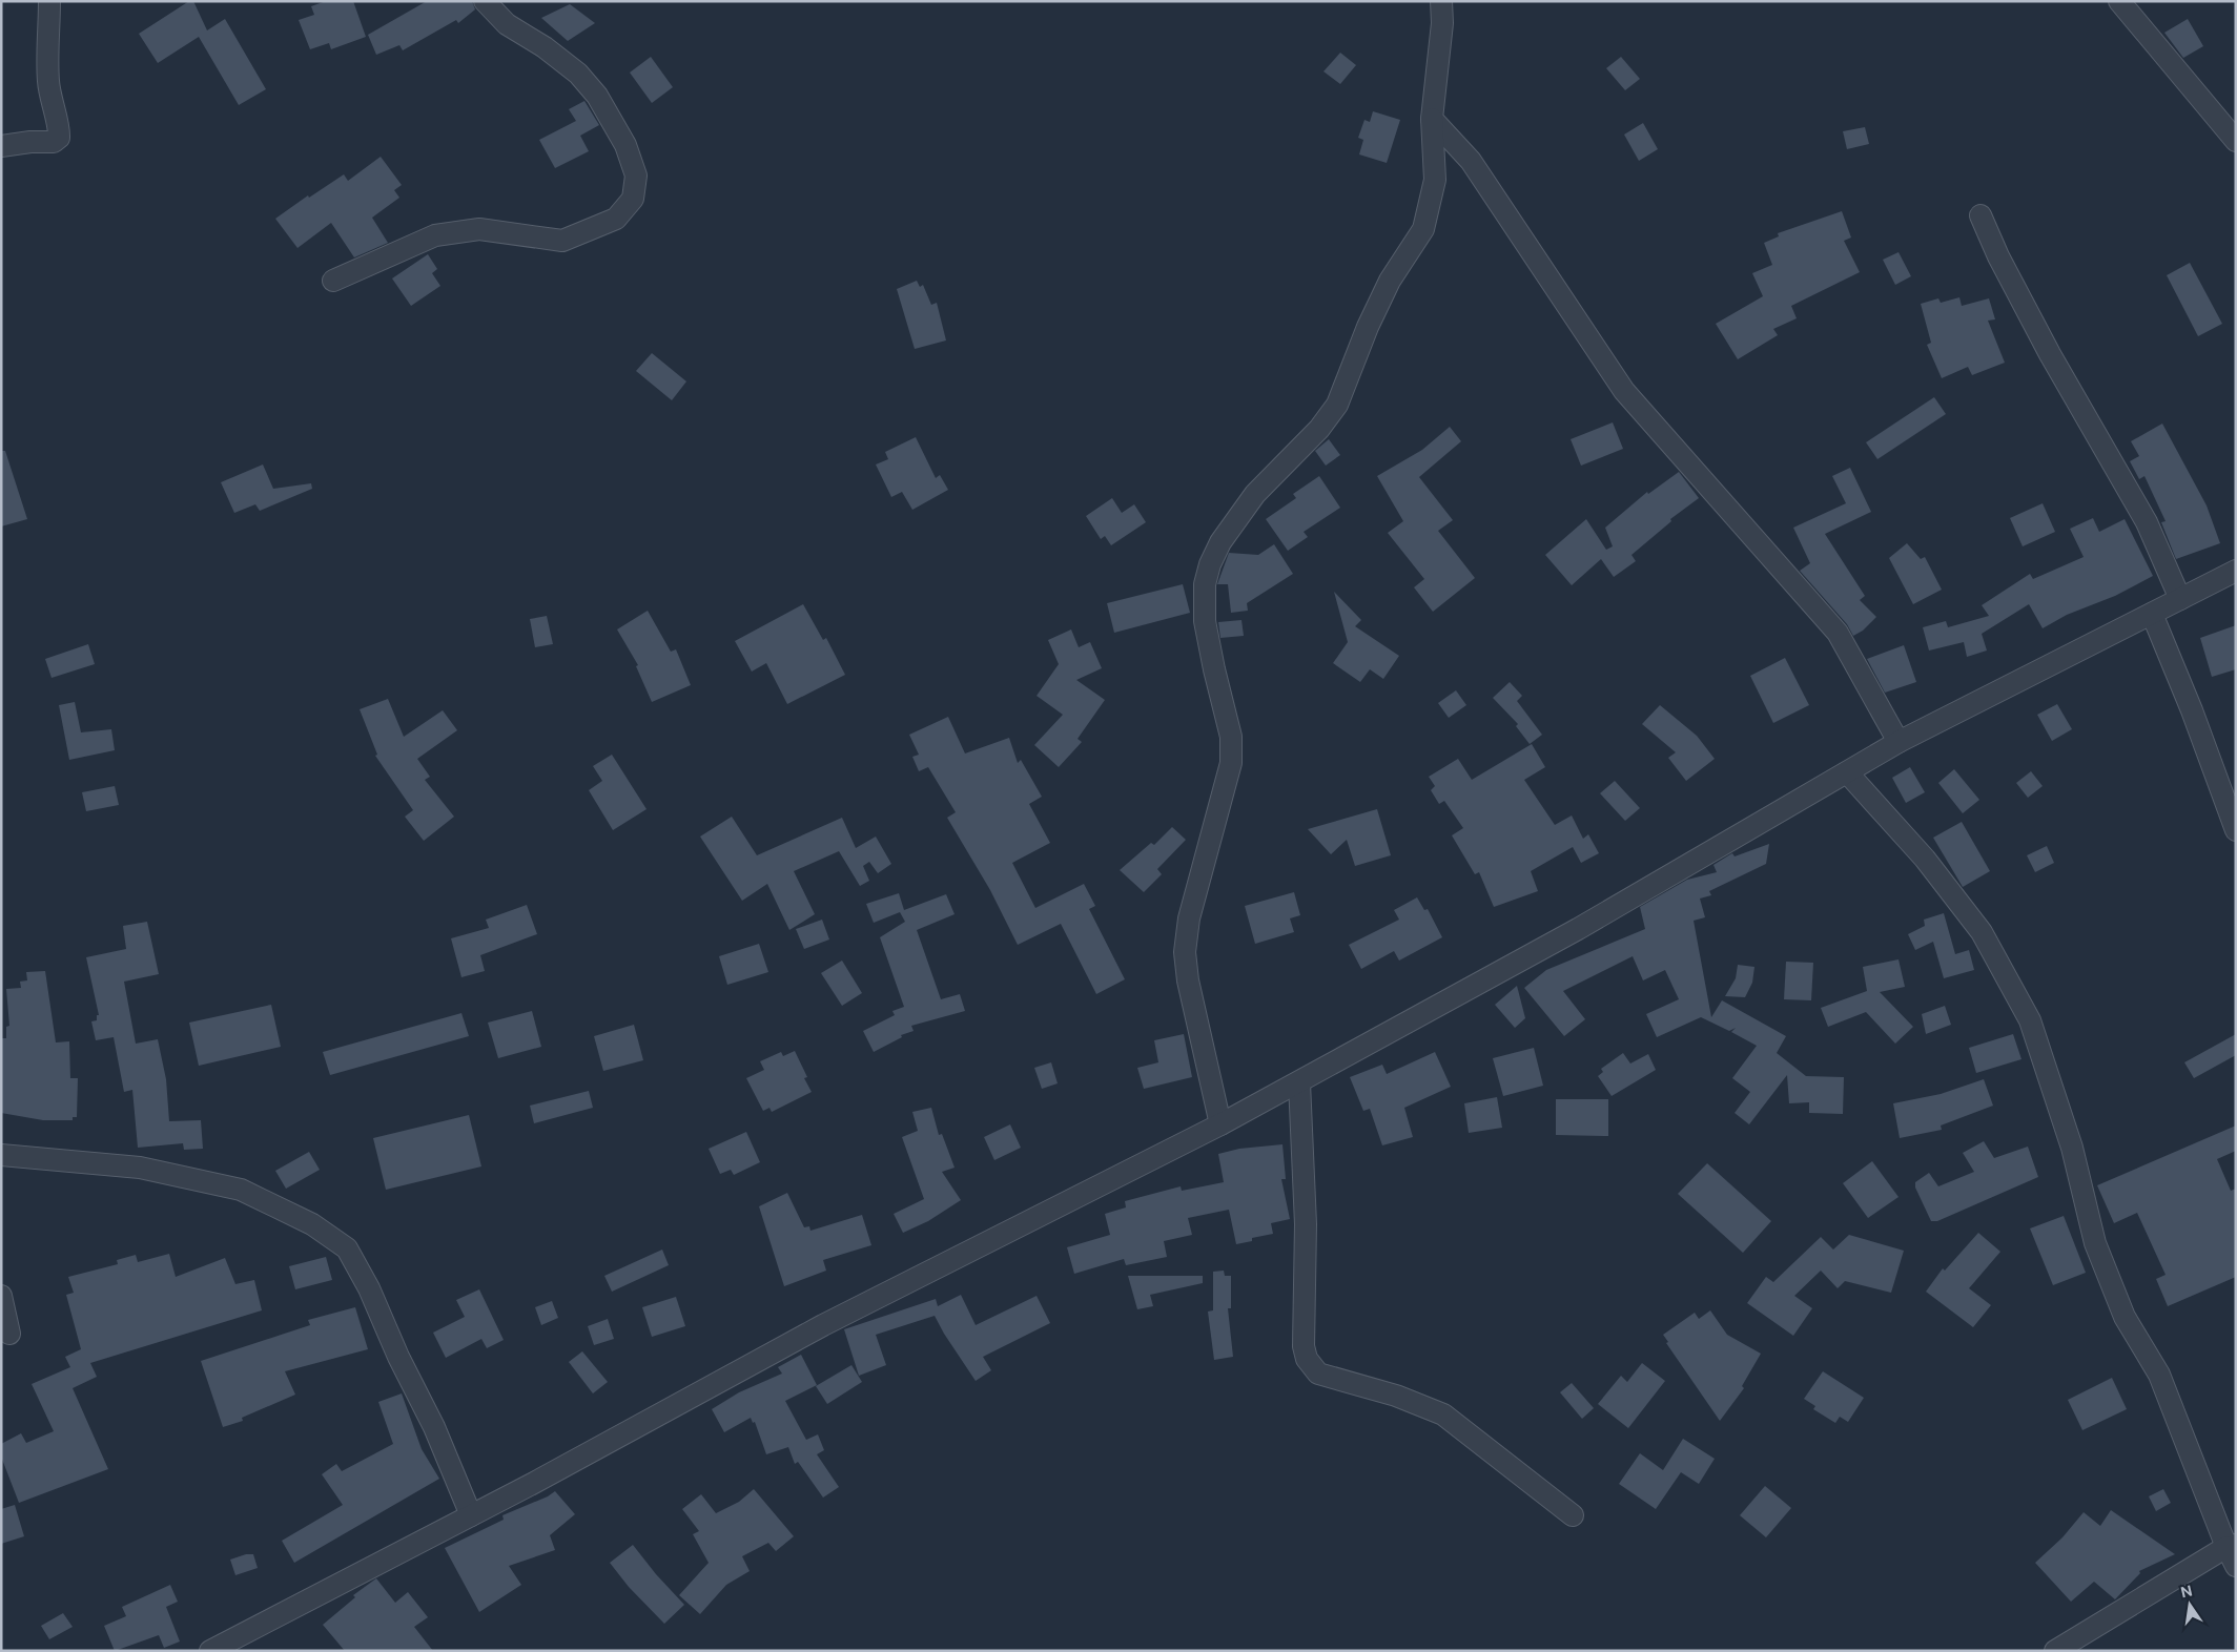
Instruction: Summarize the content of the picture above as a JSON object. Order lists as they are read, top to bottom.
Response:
{
  "north": "top"
}
